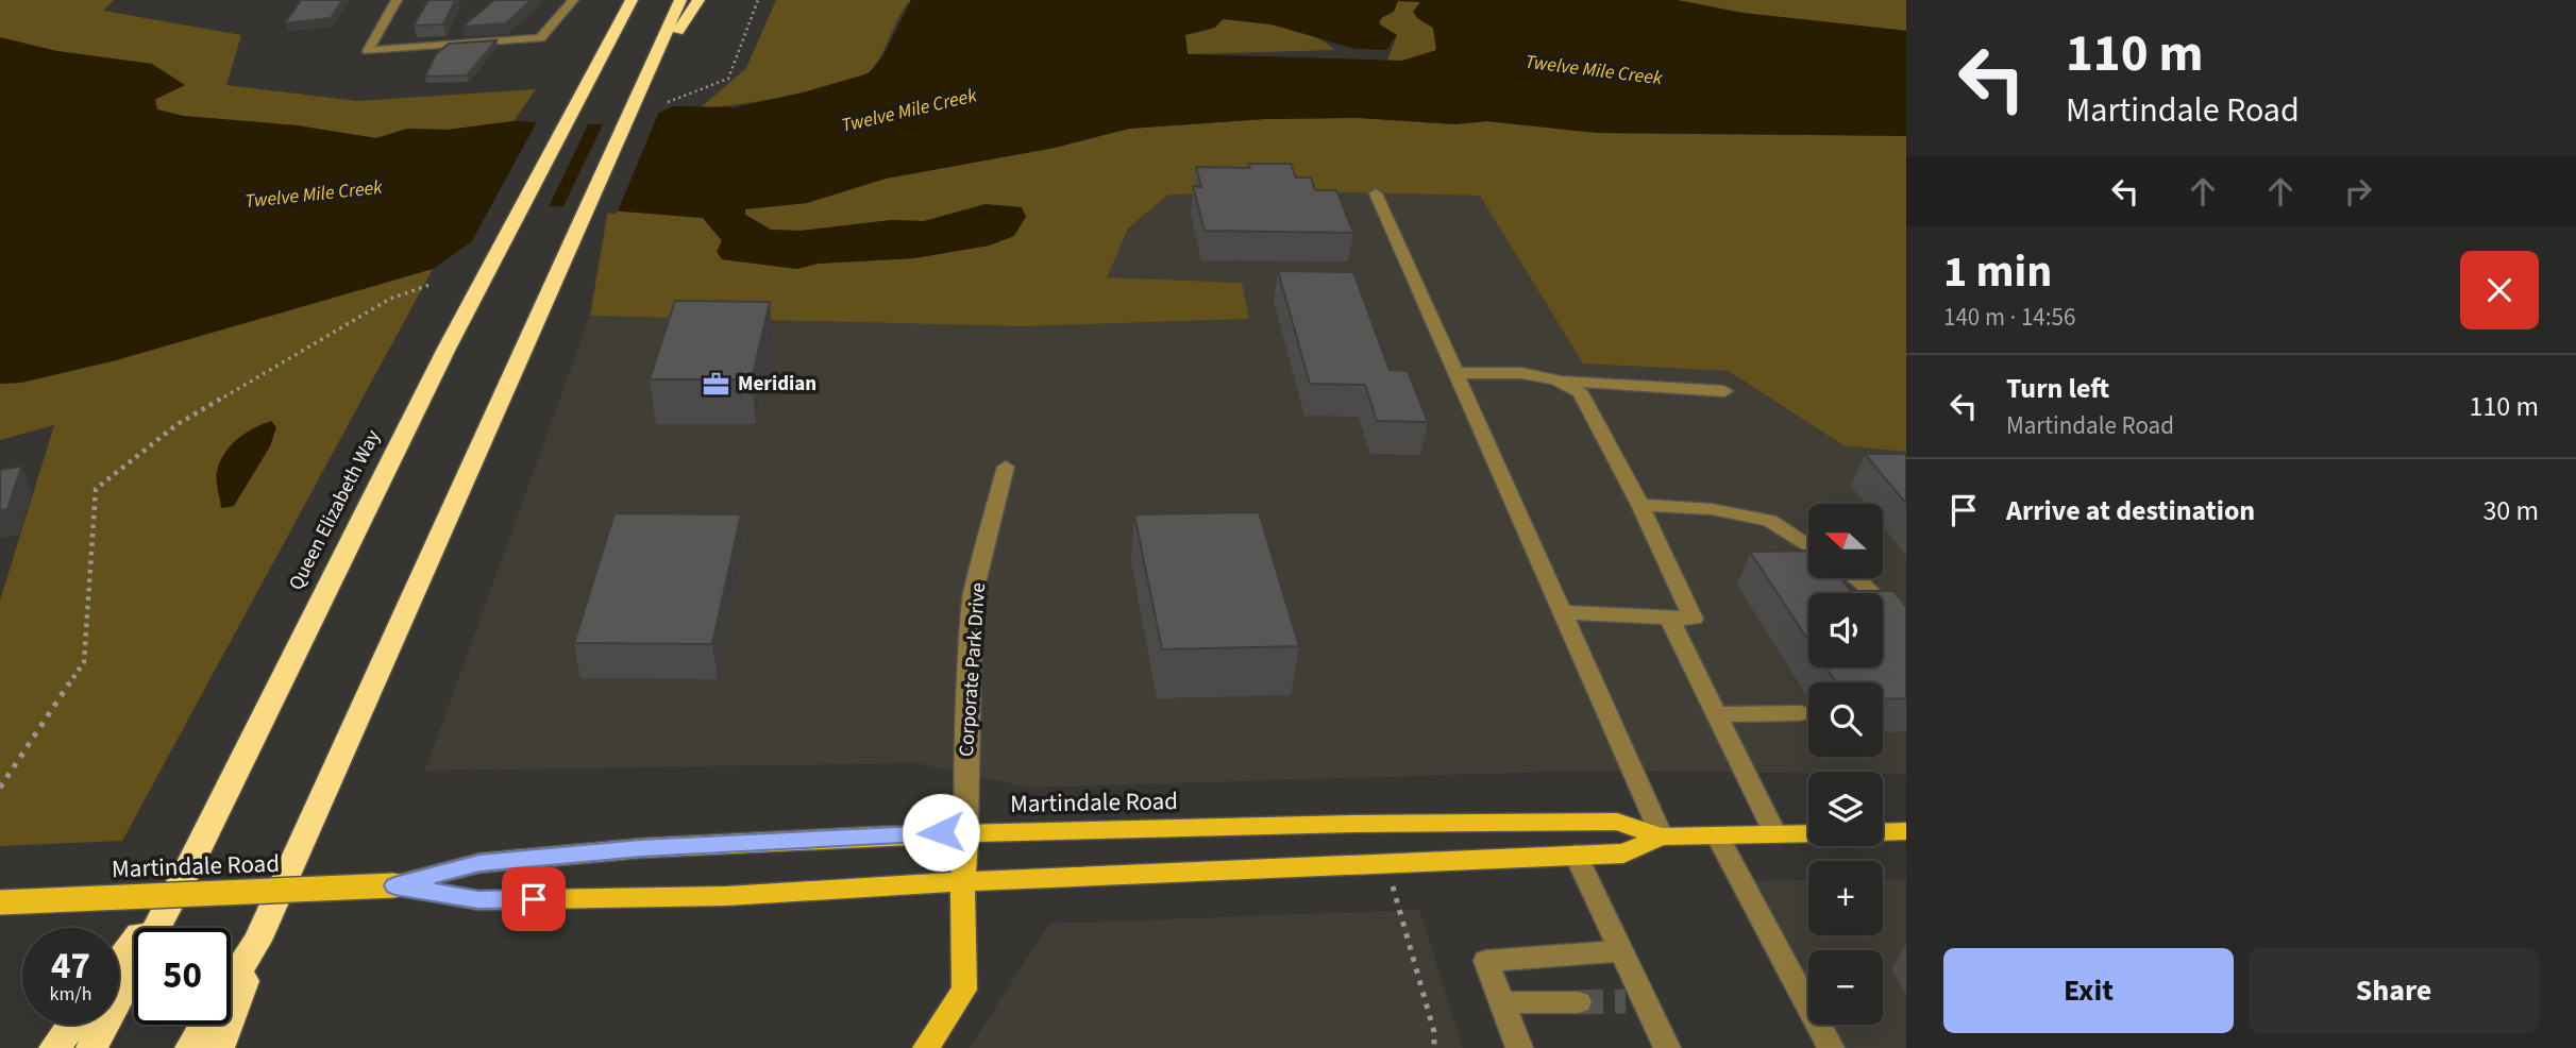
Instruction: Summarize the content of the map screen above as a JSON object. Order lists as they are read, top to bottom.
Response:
{
  "streets": {
    "highway": ["Queen Elizabeth Way"],
    "main road": ["Martindale Road"],
    "street": ["Corporate Park Drive"]
  },
  "crossings": [
    ["Corporate Park Drive", "Martindale Road"]
  ],
  "water": ["Twelve Mile Creek"],
  "places": {
    "office": ["Meridian"]
  },
  "north": "left",
  "page": {
    "turn": ["110 m", "Martindale Road"],
    "heading": ["1 min", "140 m · 14:56"],
    "list": [
      {
        "name": "Turn left",
        "note": "Martindale Road",
        "value": "110 m"
      },
      {
        "name": "Arrive at destination",
        "value": "30 m"
      }
    ],
    "map_buttons": ["+", "−"],
    "speed": "47 km/h",
    "limit": "50",
    "buttons": ["Exit", "Share"]
  }
}
